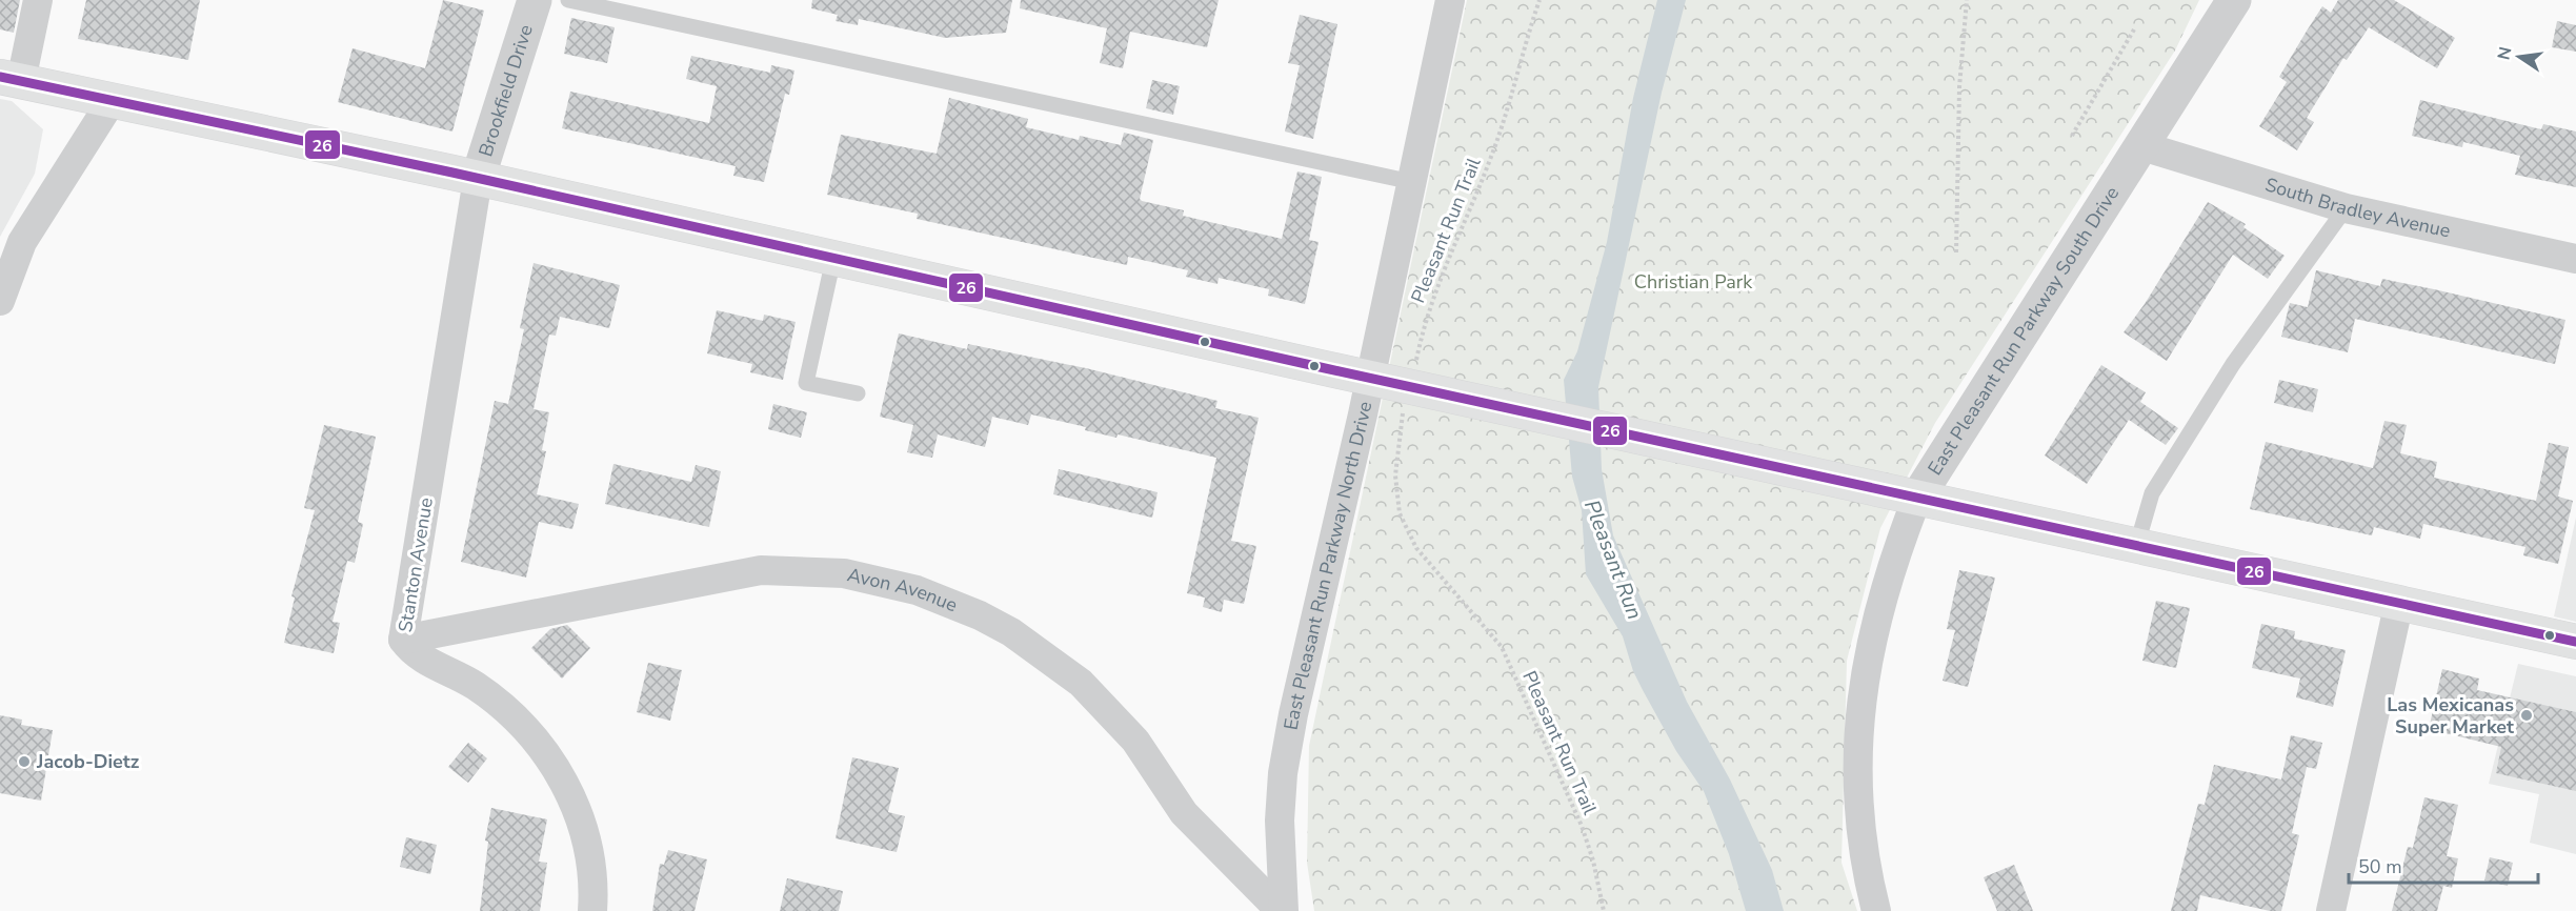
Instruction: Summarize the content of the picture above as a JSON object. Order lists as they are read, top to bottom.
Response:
{
  "streets": {
    "street": [
      "Brookfield Drive",
      "South Bradley Avenue",
      "East Pleasant Run Parkway South Drive",
      "Stanton Avenue",
      "East Pleasant Run Parkway North Drive",
      "Avon Avenue"
    ],
    "path": ["Pleasant Run Trail"]
  },
  "crossings": [
    ["Brookfield Drive", "Stanton Avenue"],
    ["South Bradley Avenue", "East Pleasant Run Parkway South Drive"],
    ["Stanton Avenue", "Avon Avenue"],
    ["East Pleasant Run Parkway North Drive", "Avon Avenue"]
  ],
  "water": ["Pleasant Run"],
  "parks": ["Christian Park"],
  "places": ["Las Mexicanas Super Market", "Jacob-Dietz"],
  "lines": ["transit line 26"],
  "scale_bar": "50 m",
  "north": "left"
}
